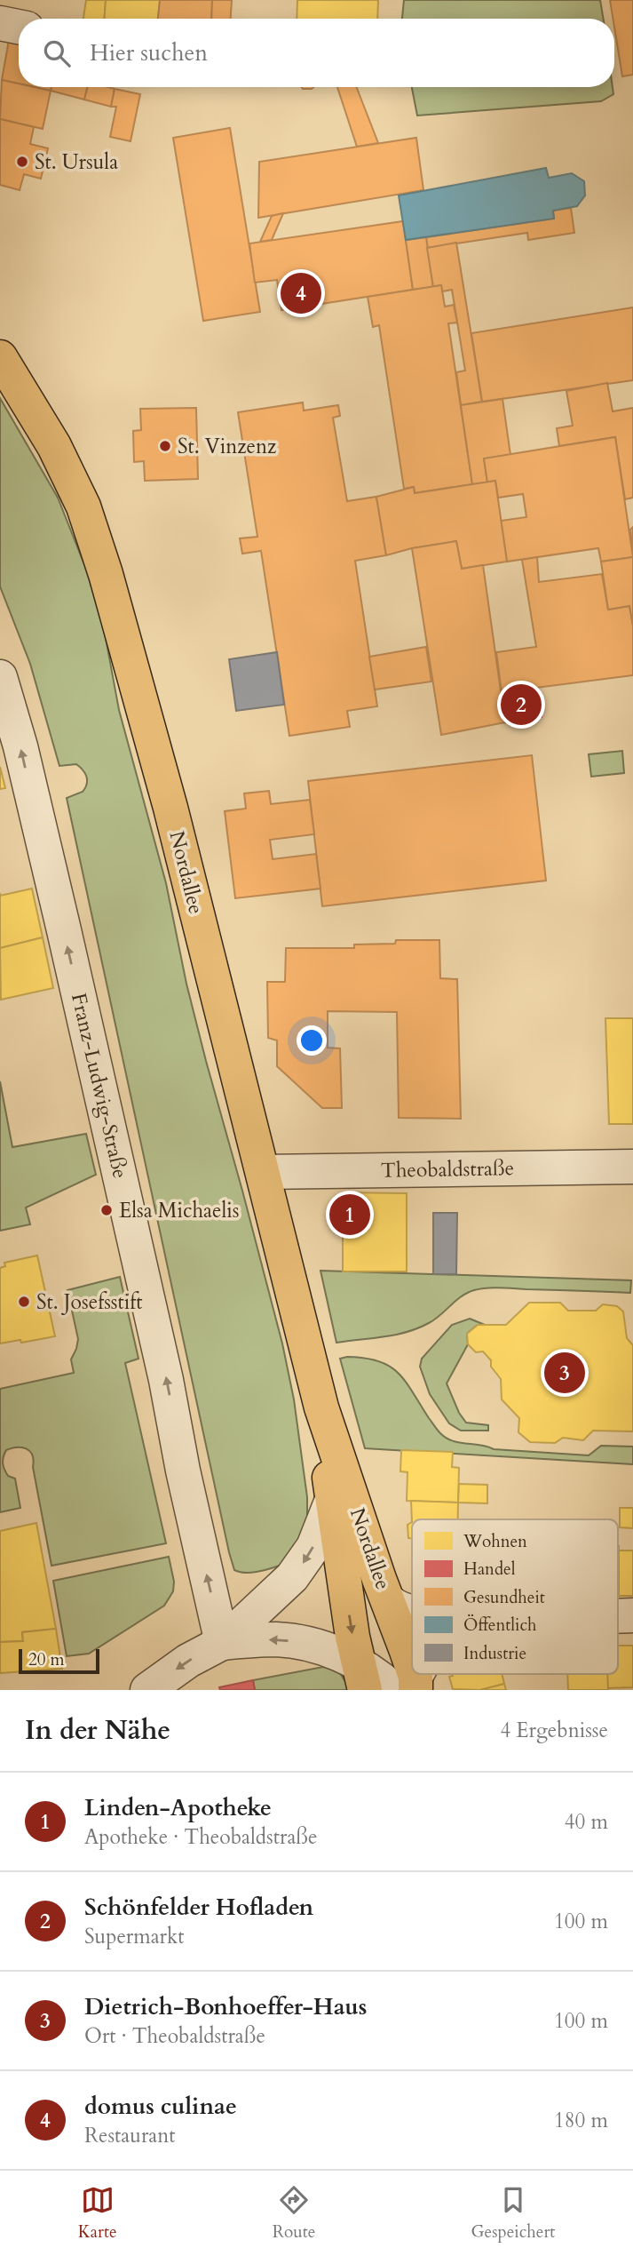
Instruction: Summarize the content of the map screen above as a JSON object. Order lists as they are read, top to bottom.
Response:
{
  "streets": {
    "main road": ["Nordallee"],
    "street": ["Franz-Ludwig-Straße", "Theobaldstraße"]
  },
  "crossings": [
    ["Nordallee", "Theobaldstraße"]
  ],
  "one_way": ["Franz-Ludwig-Straße"],
  "places": [
    "St. Ursula",
    "St. Vinzenz",
    "Elsa Michaelis",
    "St. Josefsstift"
  ],
  "legend": [
    "Wohnen",
    "Handel",
    "Gesundheit",
    "Öffentlich",
    "Industrie"
  ],
  "scale_bar": "20 m",
  "page": {
    "search": "Hier suchen",
    "pins": [
      "4",
      "2",
      "1",
      "3"
    ],
    "scale": "20 m",
    "heading": ["In der Nähe", "4 Ergebnisse"],
    "list": [
      {
        "mark": "1",
        "name": "Linden-Apotheke",
        "note": "Apotheke · Theobaldstraße",
        "value": "40 m"
      },
      {
        "mark": "2",
        "name": "Schönfelder Hofladen",
        "note": "Supermarkt",
        "value": "100 m"
      },
      {
        "mark": "3",
        "name": "Dietrich-Bonhoeffer-Haus",
        "note": "Ort · Theobaldstraße",
        "value": "100 m"
      },
      {
        "mark": "4",
        "name": "domus culinae",
        "note": "Restaurant",
        "value": "180 m"
      }
    ],
    "nav": ["Karte", "Route", "Gespeichert"]
  }
}
